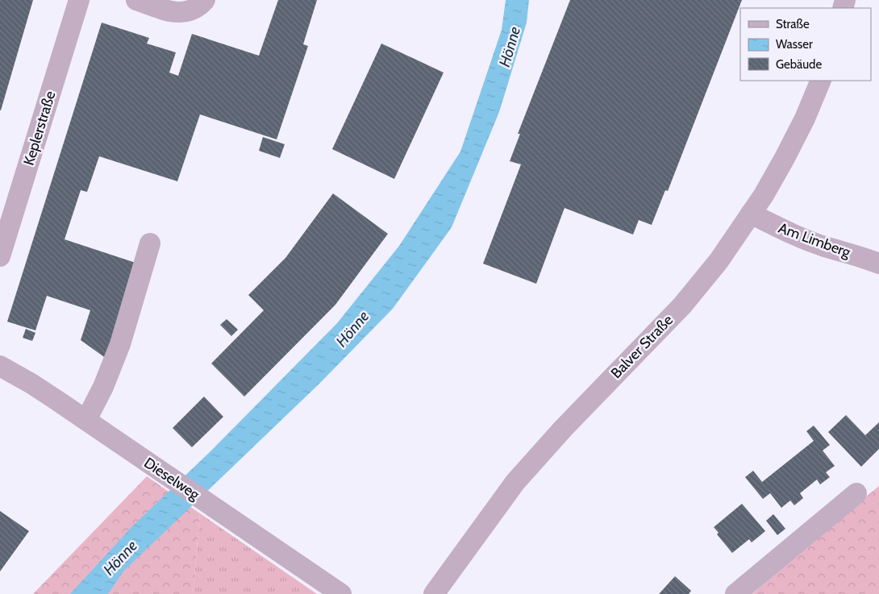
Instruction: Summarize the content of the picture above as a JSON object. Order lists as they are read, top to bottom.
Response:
{
  "streets": {
    "street": [
      "Keplerstraße",
      "Am Limberg",
      "Balver Straße",
      "Dieselweg"
    ]
  },
  "crossings": [
    ["Am Limberg", "Balver Straße"]
  ],
  "water": ["Hönne"],
  "legend": ["Straße", "Wasser", "Gebäude"]
}
